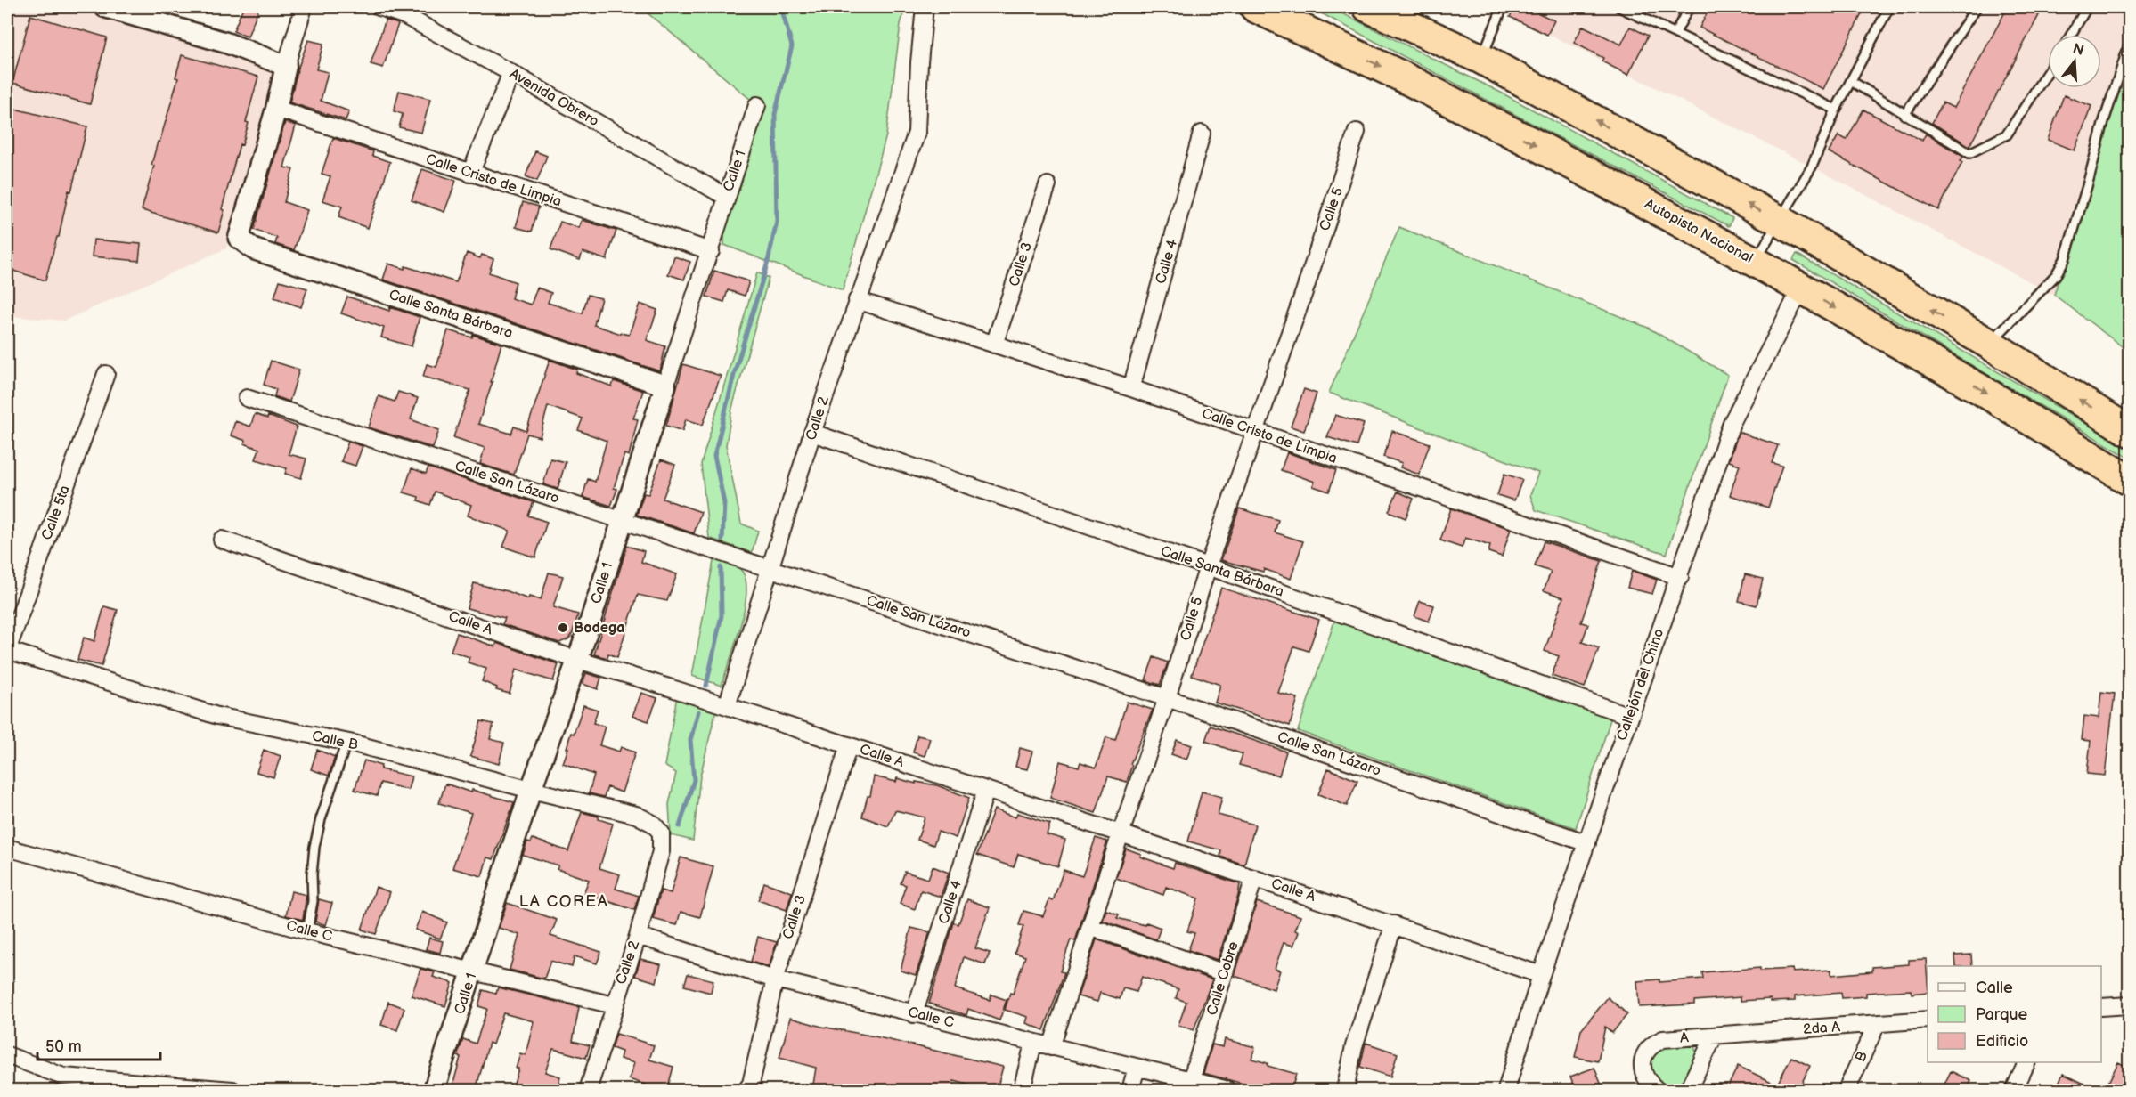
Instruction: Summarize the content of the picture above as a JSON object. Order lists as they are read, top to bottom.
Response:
{
  "streets": {
    "highway": ["Autopista Nacional"],
    "street": [
      "Avenida Obrero",
      "Calle 1",
      "Calle Cristo de Limpia",
      "Calle 5",
      "Calle 4",
      "Calle 3",
      "Calle Santa Bárbara",
      "Calle 2",
      "Calle San Lázaro",
      "Calle 5ta",
      "Calle A",
      "Callejón del Chino",
      "Calle B",
      "Calle C",
      "Calle Cobre",
      "2da A",
      "A",
      "B"
    ]
  },
  "crossings": [
    ["Avenida Obrero", "Calle 1"],
    ["Calle 1", "Calle Cristo de Limpia"],
    ["Calle 1", "Calle Santa Bárbara"],
    ["Calle 1", "Calle San Lázaro"],
    ["Calle 1", "Calle A"],
    ["Calle 1", "Calle B"],
    ["Calle 1", "Calle C"],
    ["Calle Cristo de Limpia", "Calle 5"],
    ["Calle Cristo de Limpia", "Calle 4"],
    ["Calle Cristo de Limpia", "Calle 3"],
    ["Calle Cristo de Limpia", "Calle Santa Bárbara"],
    ["Calle Cristo de Limpia", "Calle 2"],
    ["Calle Cristo de Limpia", "Callejón del Chino"],
    ["Calle 5", "Calle Santa Bárbara"],
    ["Calle 5", "Calle San Lázaro"],
    ["Calle 5", "Calle A"],
    ["Calle 5", "Calle C"],
    ["Autopista Nacional", "Callejón del Chino"],
    ["Calle 4", "Calle A"],
    ["Calle 4", "Calle C"],
    ["Calle 3", "Calle A"],
    ["Calle 3", "Calle C"],
    ["Calle Santa Bárbara", "Calle 2"],
    ["Calle Santa Bárbara", "Callejón del Chino"],
    ["Calle 2", "Calle San Lázaro"],
    ["Calle 2", "Calle A"],
    ["Calle 2", "Calle B"],
    ["Calle 2", "Calle C"],
    ["Calle San Lázaro", "Callejón del Chino"],
    ["Calle 5ta", "Calle B"],
    ["Calle A", "Callejón del Chino"],
    ["Calle A", "Calle Cobre"],
    ["Calle C", "Calle Cobre"],
    ["2da A", "A"],
    ["2da A", "B"]
  ],
  "districts": ["LA COREA"],
  "places": ["Bodega"],
  "legend": ["Calle", "Parque", "Edificio"],
  "scale_bar": "50 m",
  "north": "top"
}
